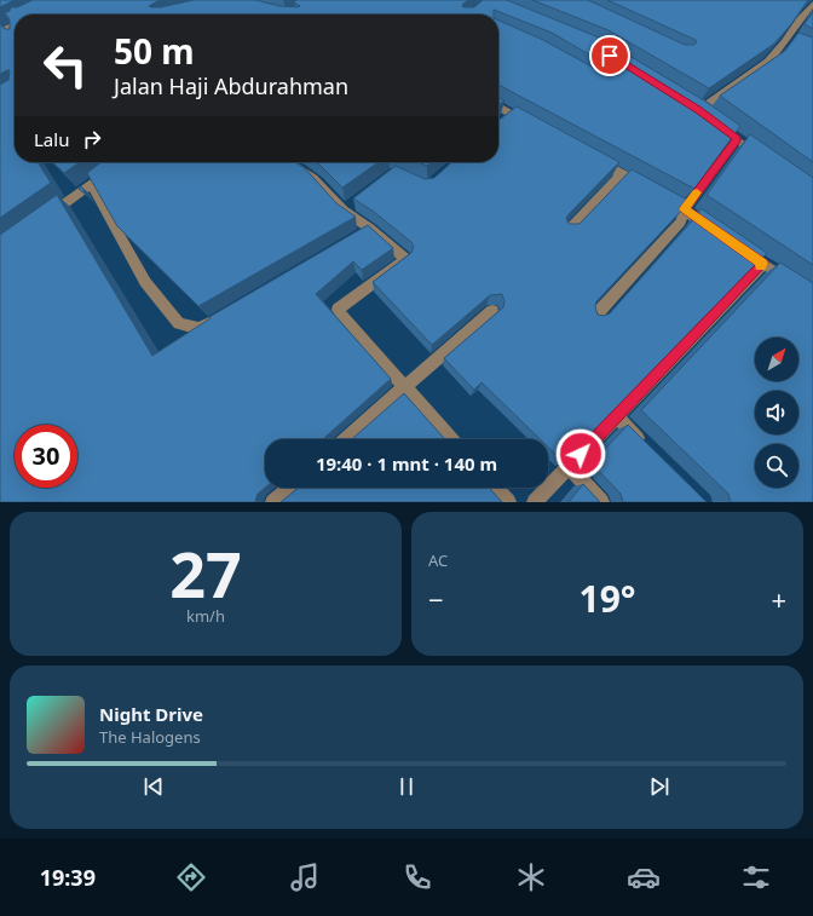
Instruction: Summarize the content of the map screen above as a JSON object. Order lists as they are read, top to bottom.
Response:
{
  "north": "top right",
  "page": {
    "turn": ["50 m", "Jalan Haji Abdurahman"],
    "then": "Lalu",
    "limit": "30",
    "trip": "19:40 · 1 mnt · 140 m",
    "tile": [
      ["27", "km/h"],
      "AC"
    ],
    "heat": ["−", "19°", "+"],
    "song": ["Night Drive", "The Halogens"],
    "tabs": "19:39"
  }
}
